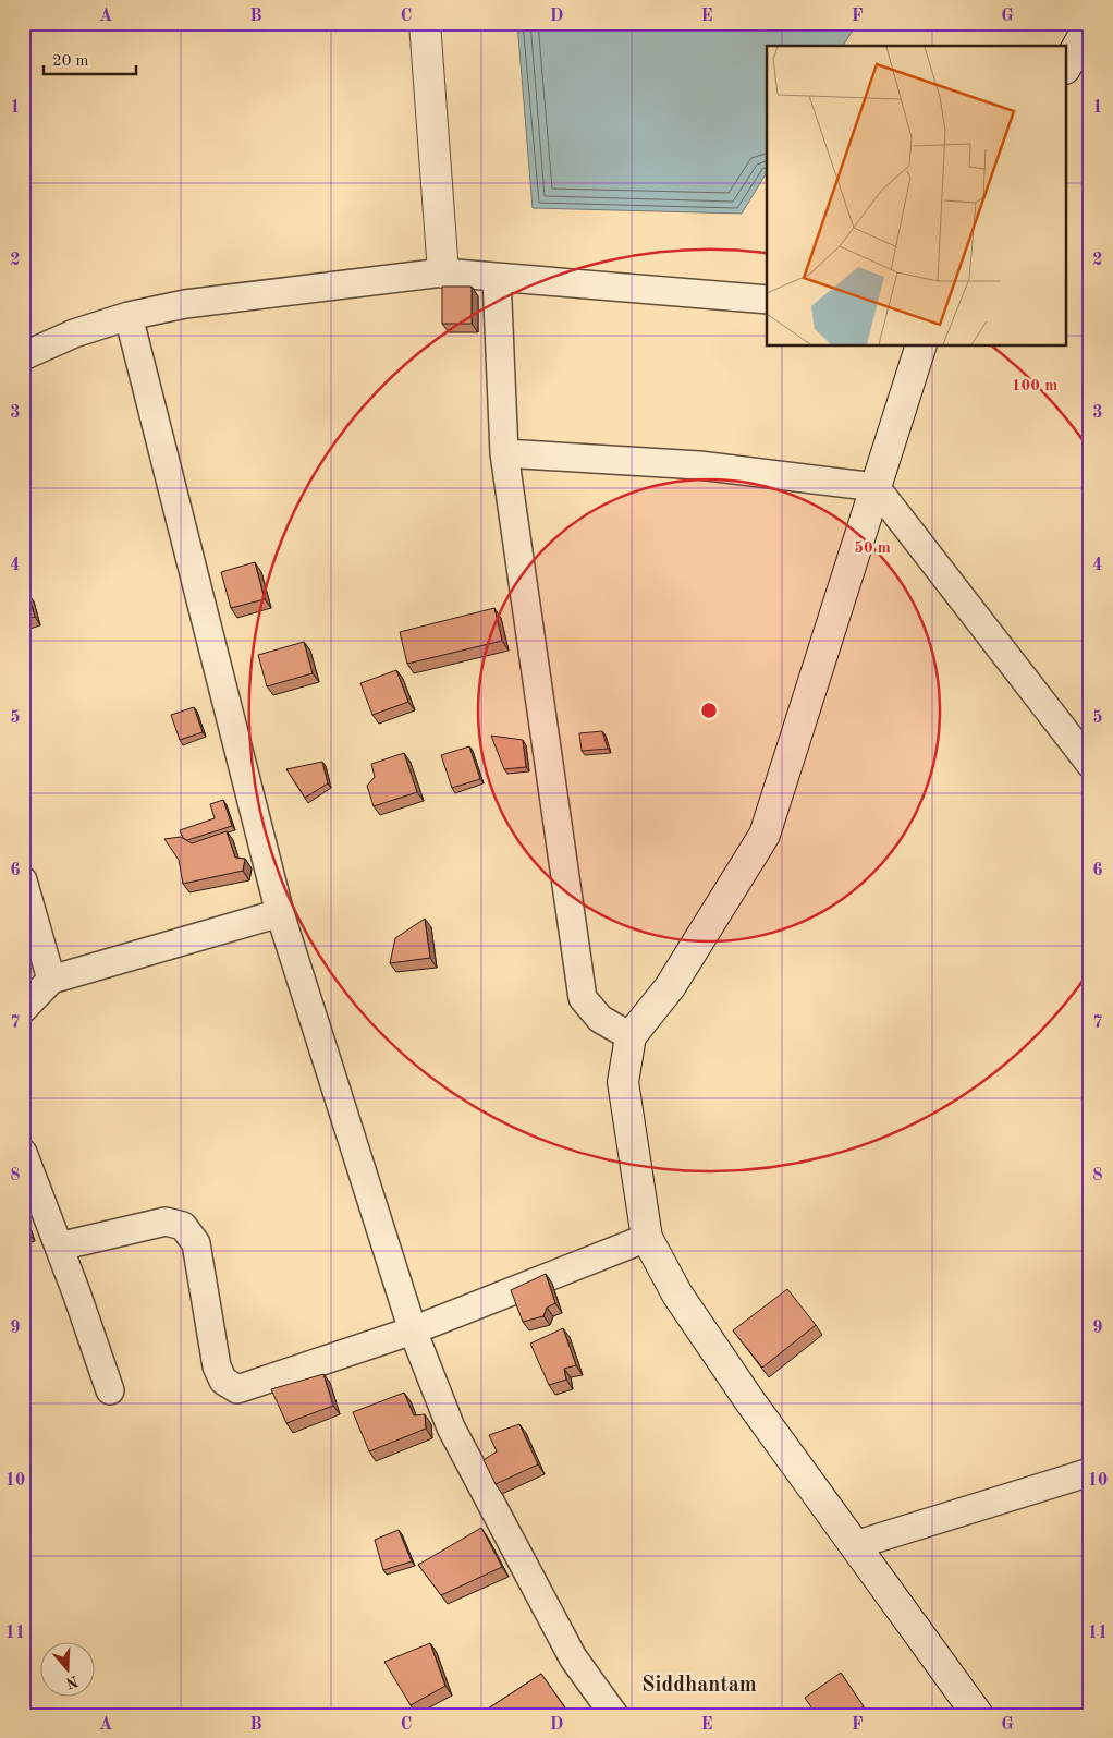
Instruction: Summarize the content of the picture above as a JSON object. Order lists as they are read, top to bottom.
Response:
{
  "districts": ["Siddhantam"],
  "scale_bar": "20 m",
  "north": "bottom",
  "grid": {
    "columns": [
      "A",
      "B",
      "C",
      "D",
      "E",
      "F",
      "G"
    ],
    "rows": [
      "1",
      "2",
      "3",
      "4",
      "5",
      "6",
      "7",
      "8",
      "9",
      "10",
      "11"
    ]
  },
  "rings": ["100 m", "50 m"]
}
